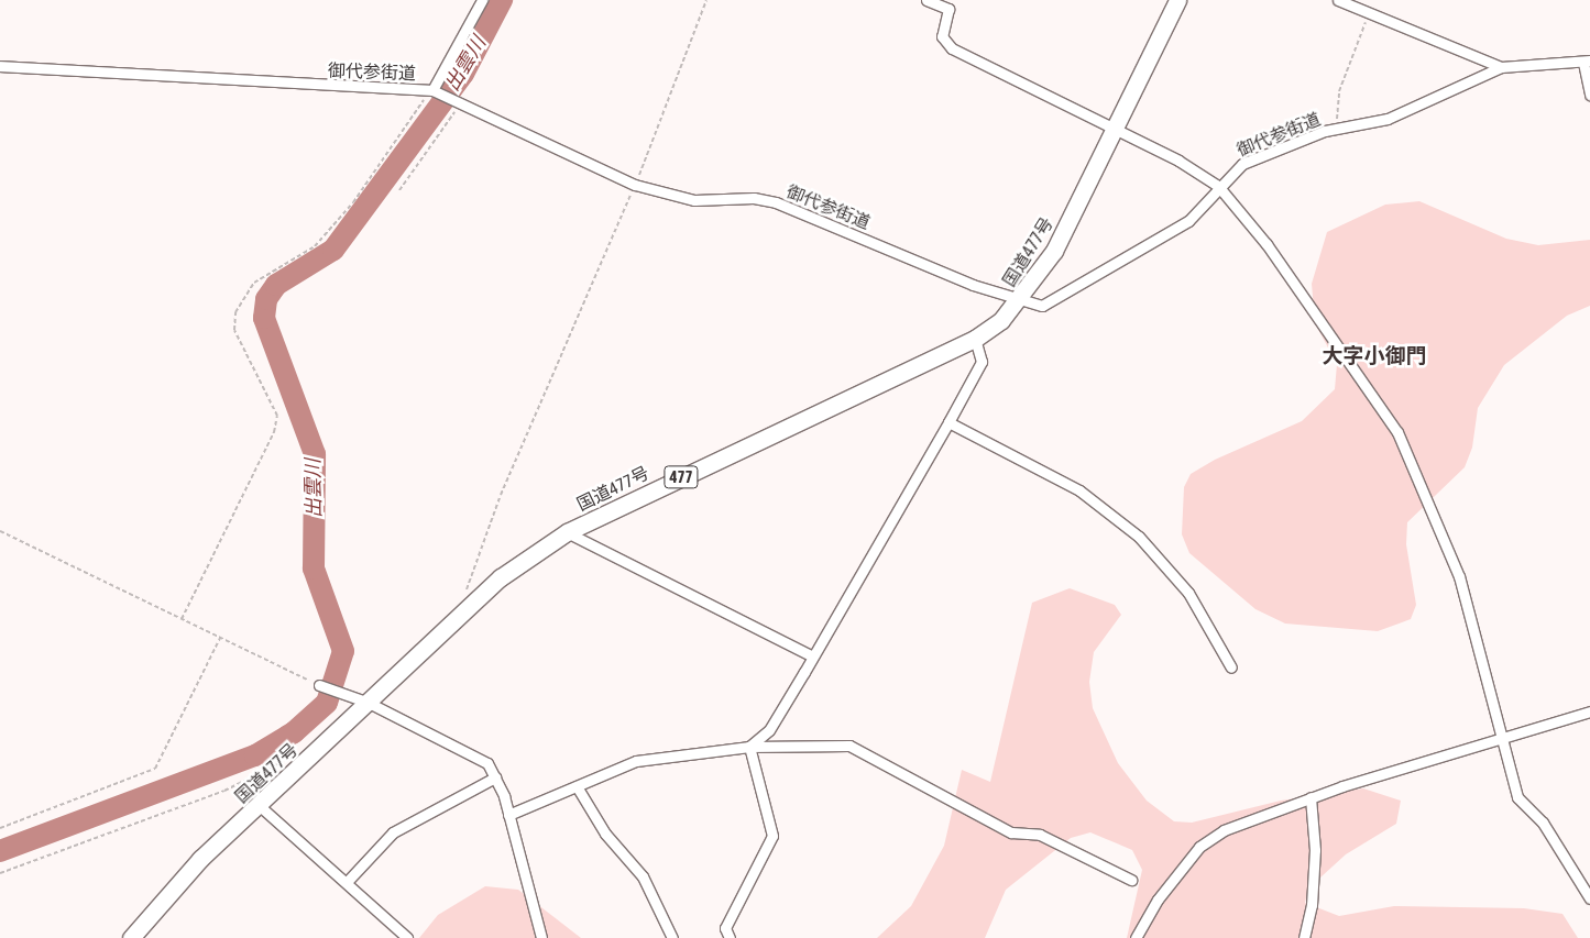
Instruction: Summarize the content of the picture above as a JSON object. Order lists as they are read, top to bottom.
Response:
{
  "streets": {
    "highway": ["国道477号", "477"],
    "street": ["御代参街道"]
  },
  "crossings": [
    ["御代参街道", "国道477号"]
  ],
  "districts": ["大字小御門"],
  "water": ["出雲川"]
}
